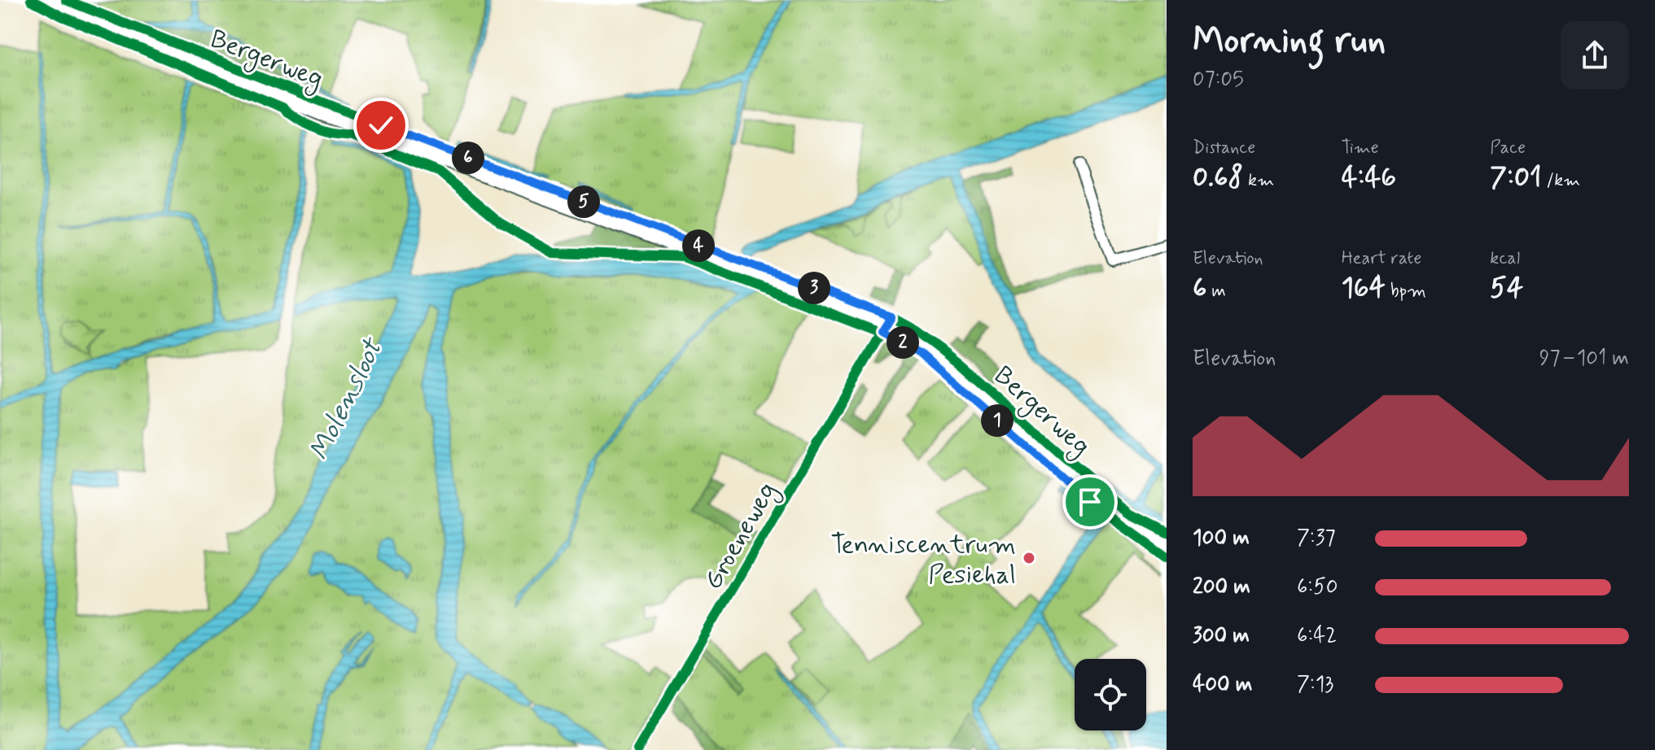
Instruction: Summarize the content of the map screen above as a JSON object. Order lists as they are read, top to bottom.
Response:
{
  "streets": {
    "main road": ["Bergerweg"],
    "street": ["Groeneweg"]
  },
  "crossings": [
    ["Bergerweg", "Groeneweg"]
  ],
  "water": ["Molensloot"],
  "places": ["Tenniscentrum Pesiehal"],
  "page": {
    "heading": ["Morning run", "07:05"],
    "stats": [
      ["Distance", "0.68 km"],
      ["Time", "4:46"],
      ["Pace", "7:01 /km"],
      ["Elevation", "6 m"],
      ["Heart rate", "164 bpm"],
      ["kcal", "54"]
    ],
    "pins": [
      "6",
      "5",
      "4",
      "3",
      "2",
      "1"
    ],
    "chart": ["Elevation", "97–101 m"],
    "list": [
      {
        "name": "100 m",
        "note": "7:37"
      },
      {
        "name": "200 m",
        "note": "6:50"
      },
      {
        "name": "300 m",
        "note": "6:42"
      },
      {
        "name": "400 m",
        "note": "7:13"
      }
    ]
  }
}
